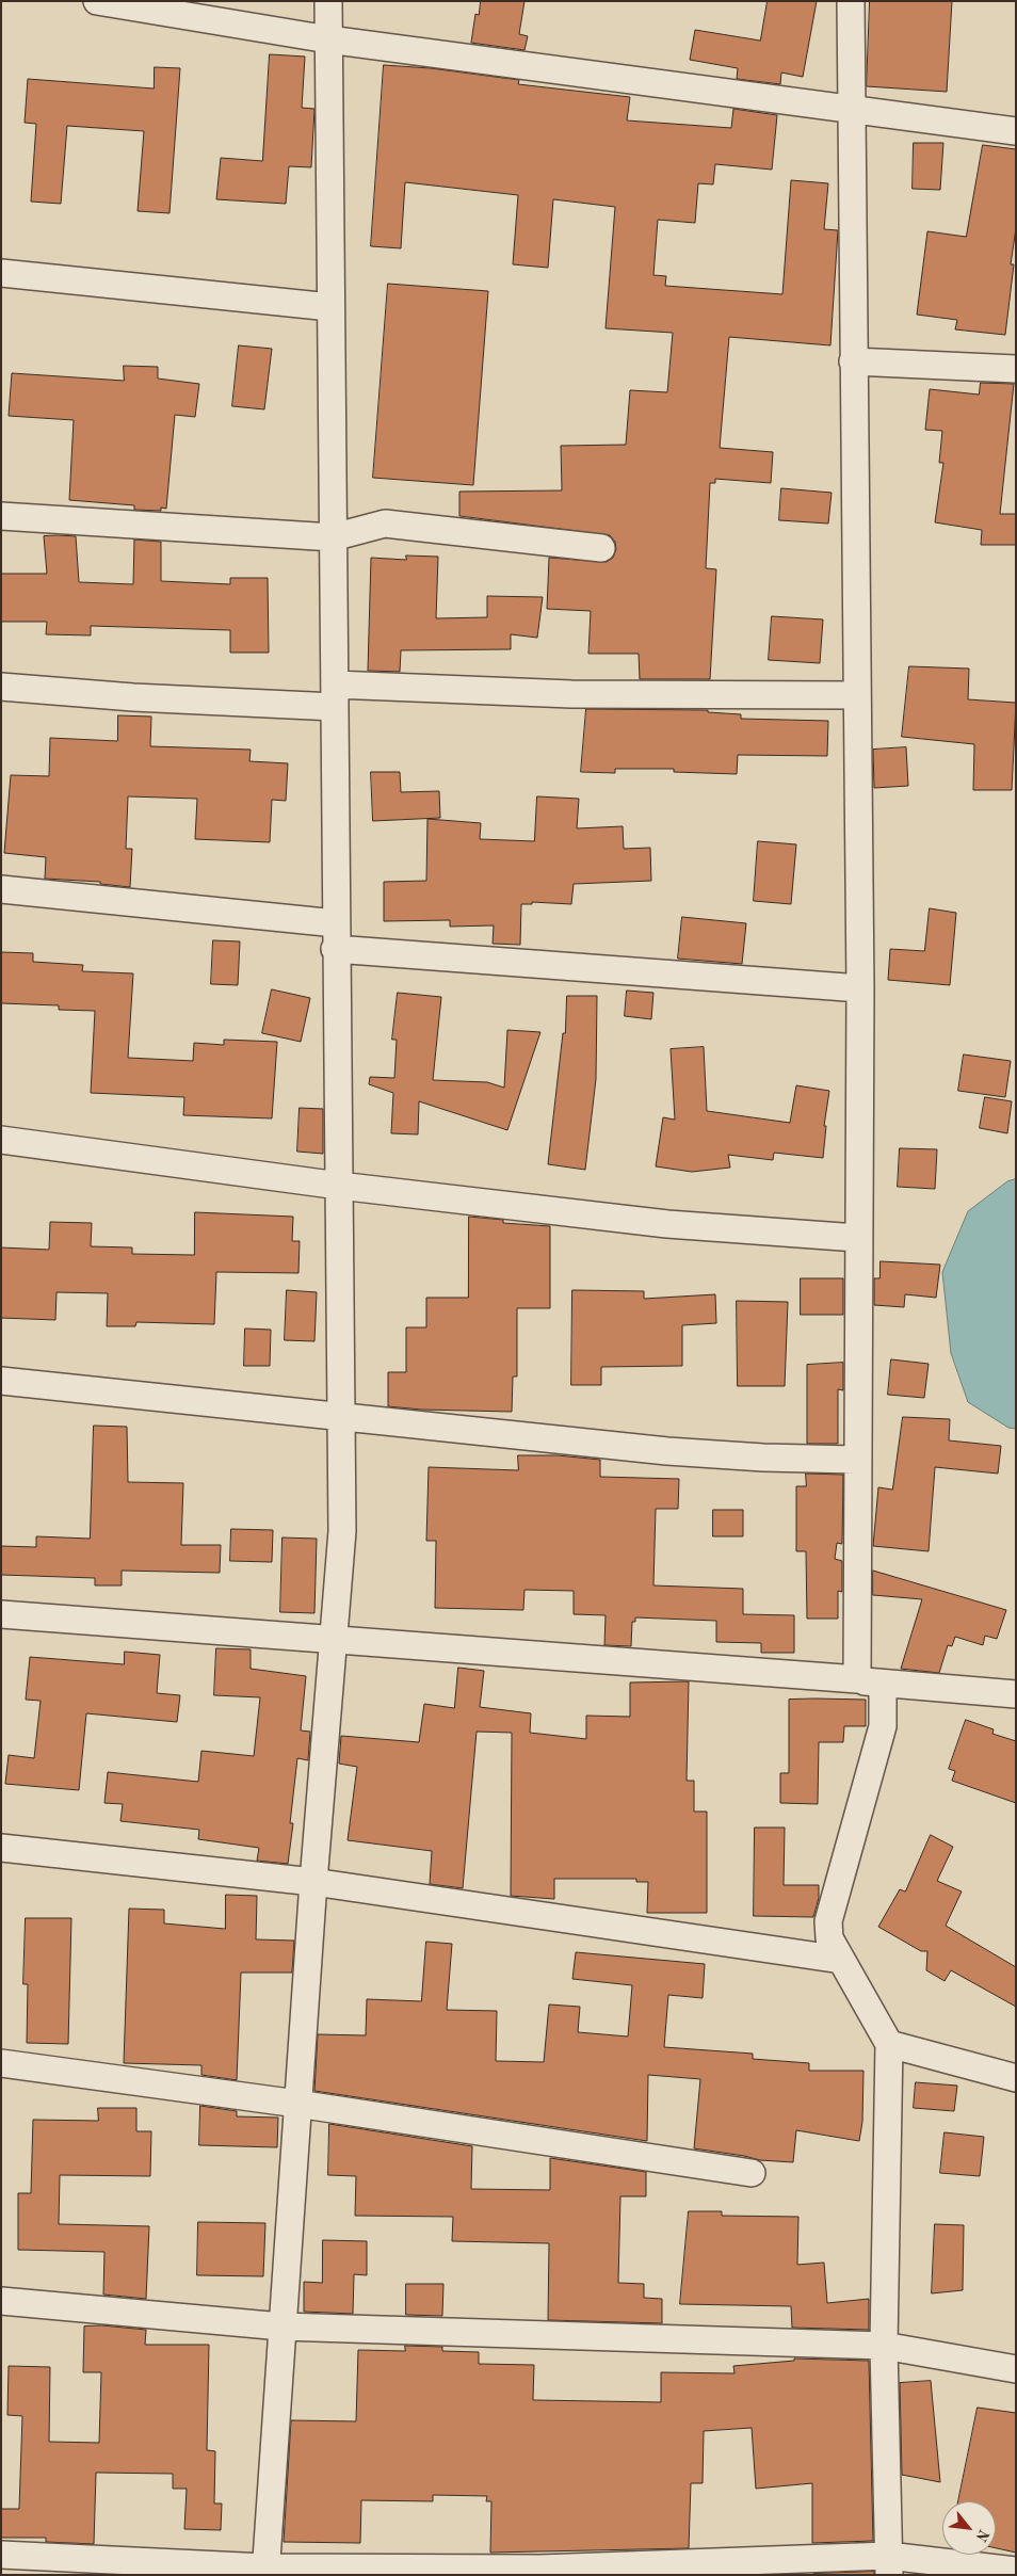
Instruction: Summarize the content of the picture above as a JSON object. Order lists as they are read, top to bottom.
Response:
{
  "north": "bottom right"
}
